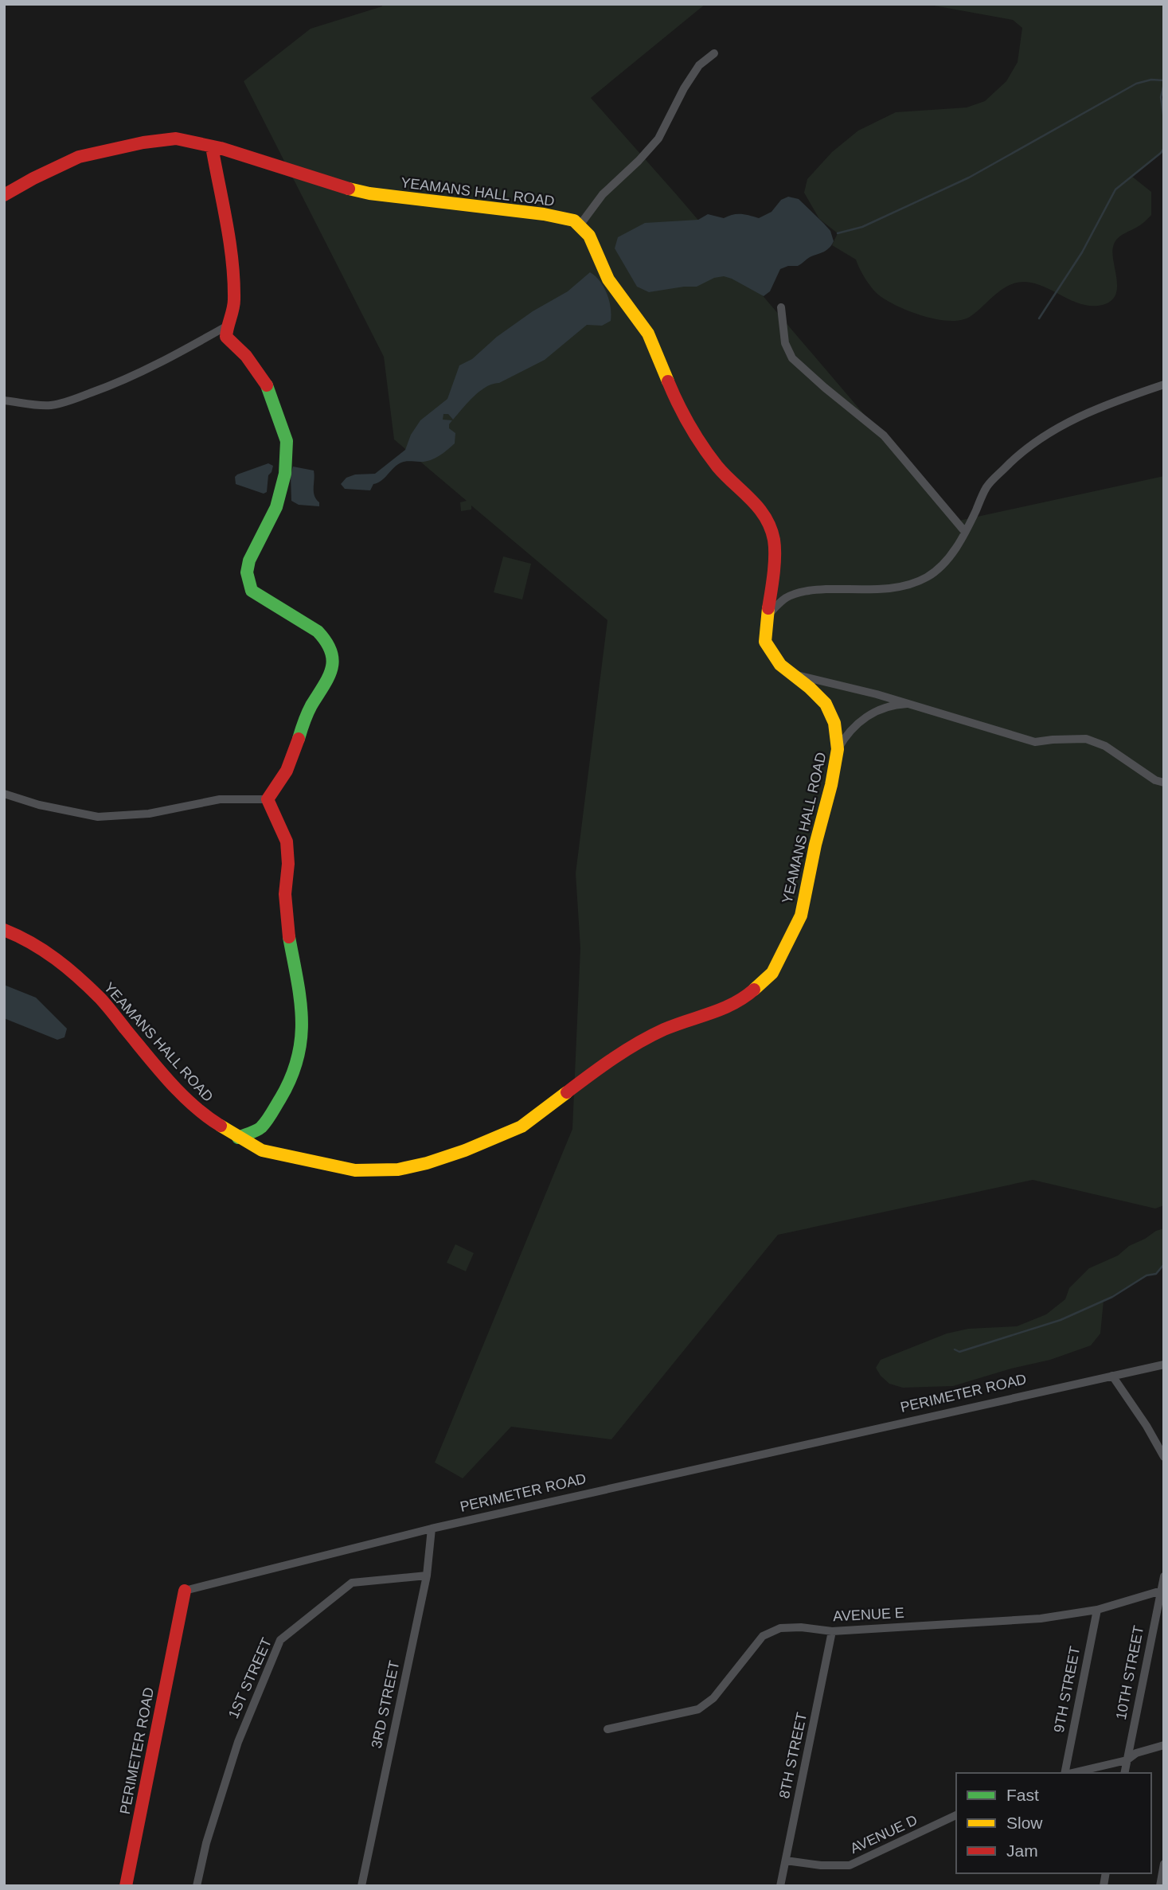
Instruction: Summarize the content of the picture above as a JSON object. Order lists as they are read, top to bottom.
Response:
{
  "streets": {
    "street": [
      "YEAMANS HALL ROAD",
      "PERIMETER ROAD",
      "AVENUE E",
      "10TH STREET",
      "1ST STREET",
      "9TH STREET",
      "3RD STREET",
      "8TH STREET",
      "AVENUE D"
    ]
  },
  "crossings": [
    ["PERIMETER ROAD", "3RD STREET"],
    ["AVENUE E", "10TH STREET"],
    ["AVENUE E", "9TH STREET"],
    ["AVENUE E", "8TH STREET"],
    ["1ST STREET", "3RD STREET"],
    ["8TH STREET", "AVENUE D"]
  ],
  "legend": ["Fast", "Slow", "Jam"]
}
